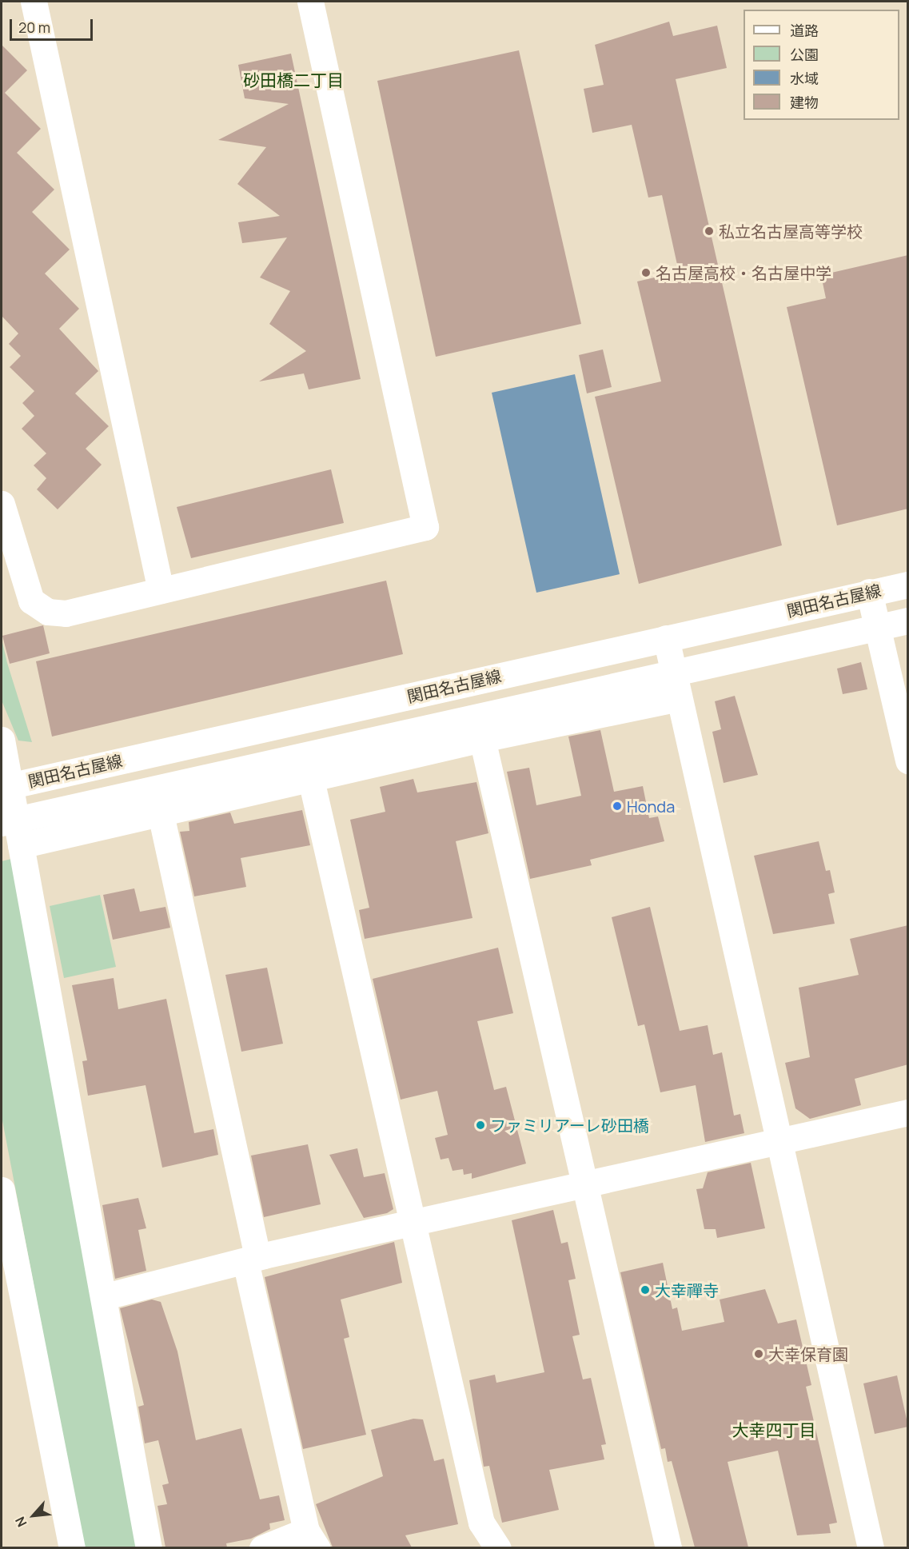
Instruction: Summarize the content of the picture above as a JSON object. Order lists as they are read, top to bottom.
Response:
{
  "streets": {
    "street": ["関田名古屋線"]
  },
  "districts": ["砂田橋二丁目", "大幸四丁目"],
  "places": [
    "私立名古屋高等学校",
    "名古屋高校・名古屋中学",
    "Honda",
    "ファミリアーレ砂田橋",
    "大幸禪寺",
    "大幸保育園"
  ],
  "legend": [
    "道路",
    "公園",
    "水域",
    "建物"
  ],
  "scale_bar": "20 m",
  "north": "bottom left"
}
